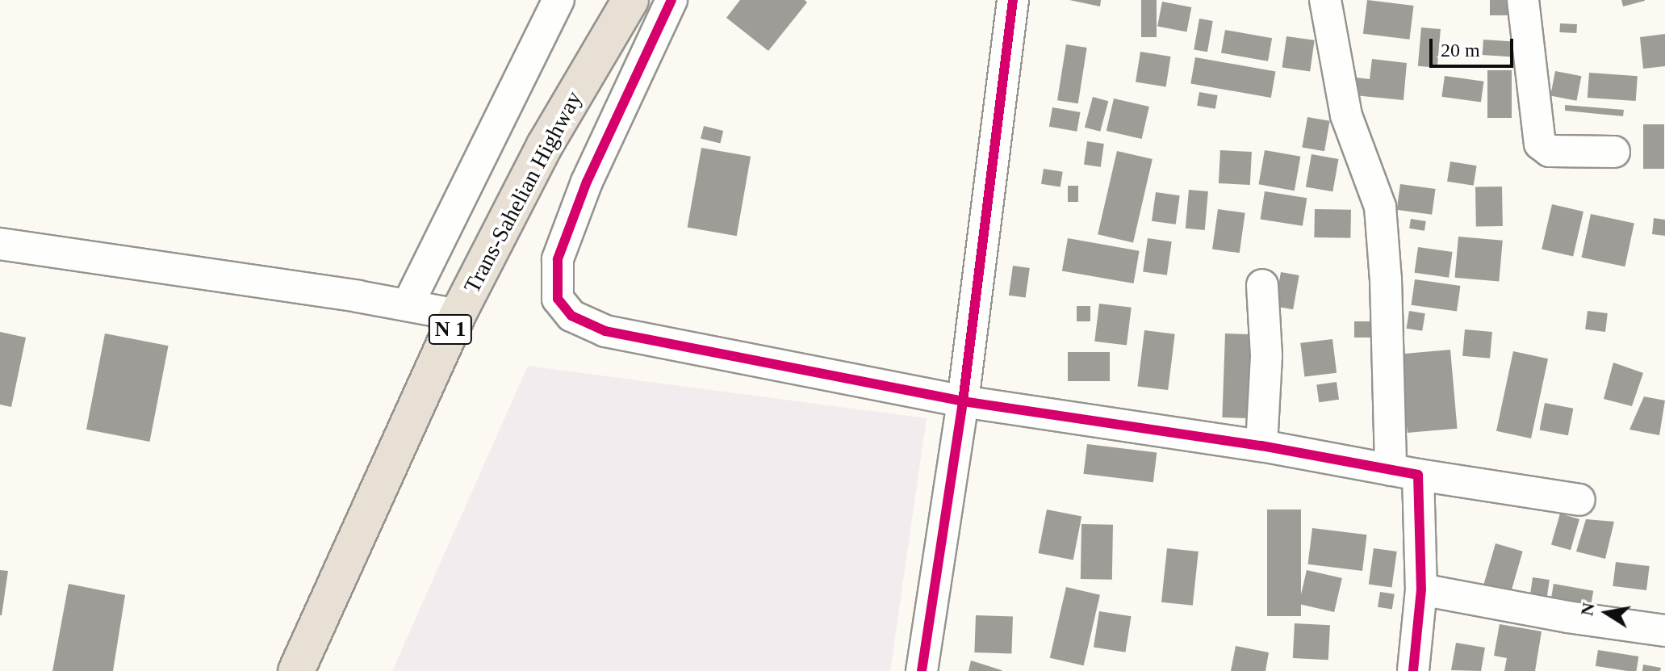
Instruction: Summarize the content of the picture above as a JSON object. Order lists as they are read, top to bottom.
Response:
{
  "streets": {
    "highway": ["Trans-Sahelian Highway", "N 1"]
  },
  "scale_bar": "20 m",
  "north": "left"
}
